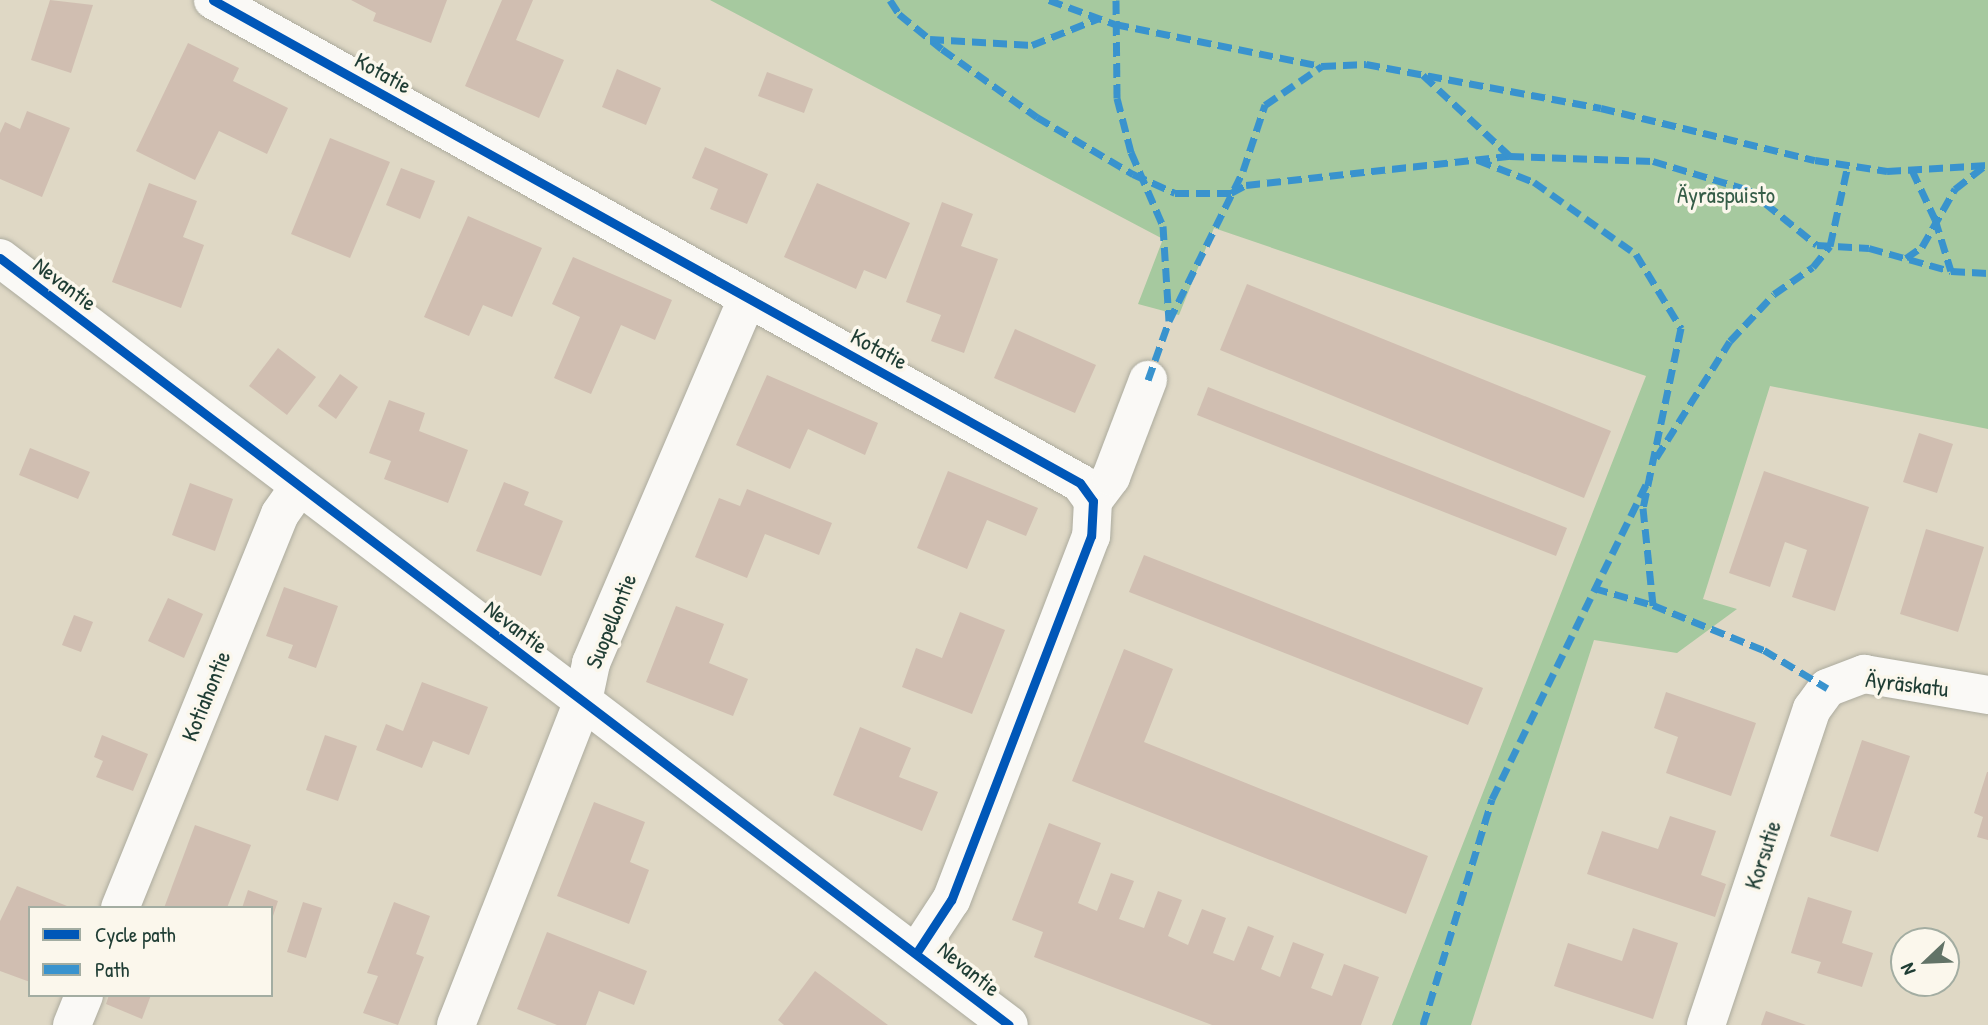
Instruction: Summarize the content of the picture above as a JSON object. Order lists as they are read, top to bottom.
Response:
{
  "streets": {
    "street": [
      "Kotatie",
      "Nevantie",
      "Suopellontie",
      "Äyräskatu",
      "Kotiahontie",
      "Korsutie"
    ]
  },
  "crossings": [
    ["Kotatie", "Suopellontie"],
    ["Nevantie", "Suopellontie"],
    ["Nevantie", "Kotiahontie"],
    ["Äyräskatu", "Korsutie"]
  ],
  "parks": ["Äyräspuisto"],
  "legend": ["Cycle path", "Path"],
  "north": "bottom left"
}
